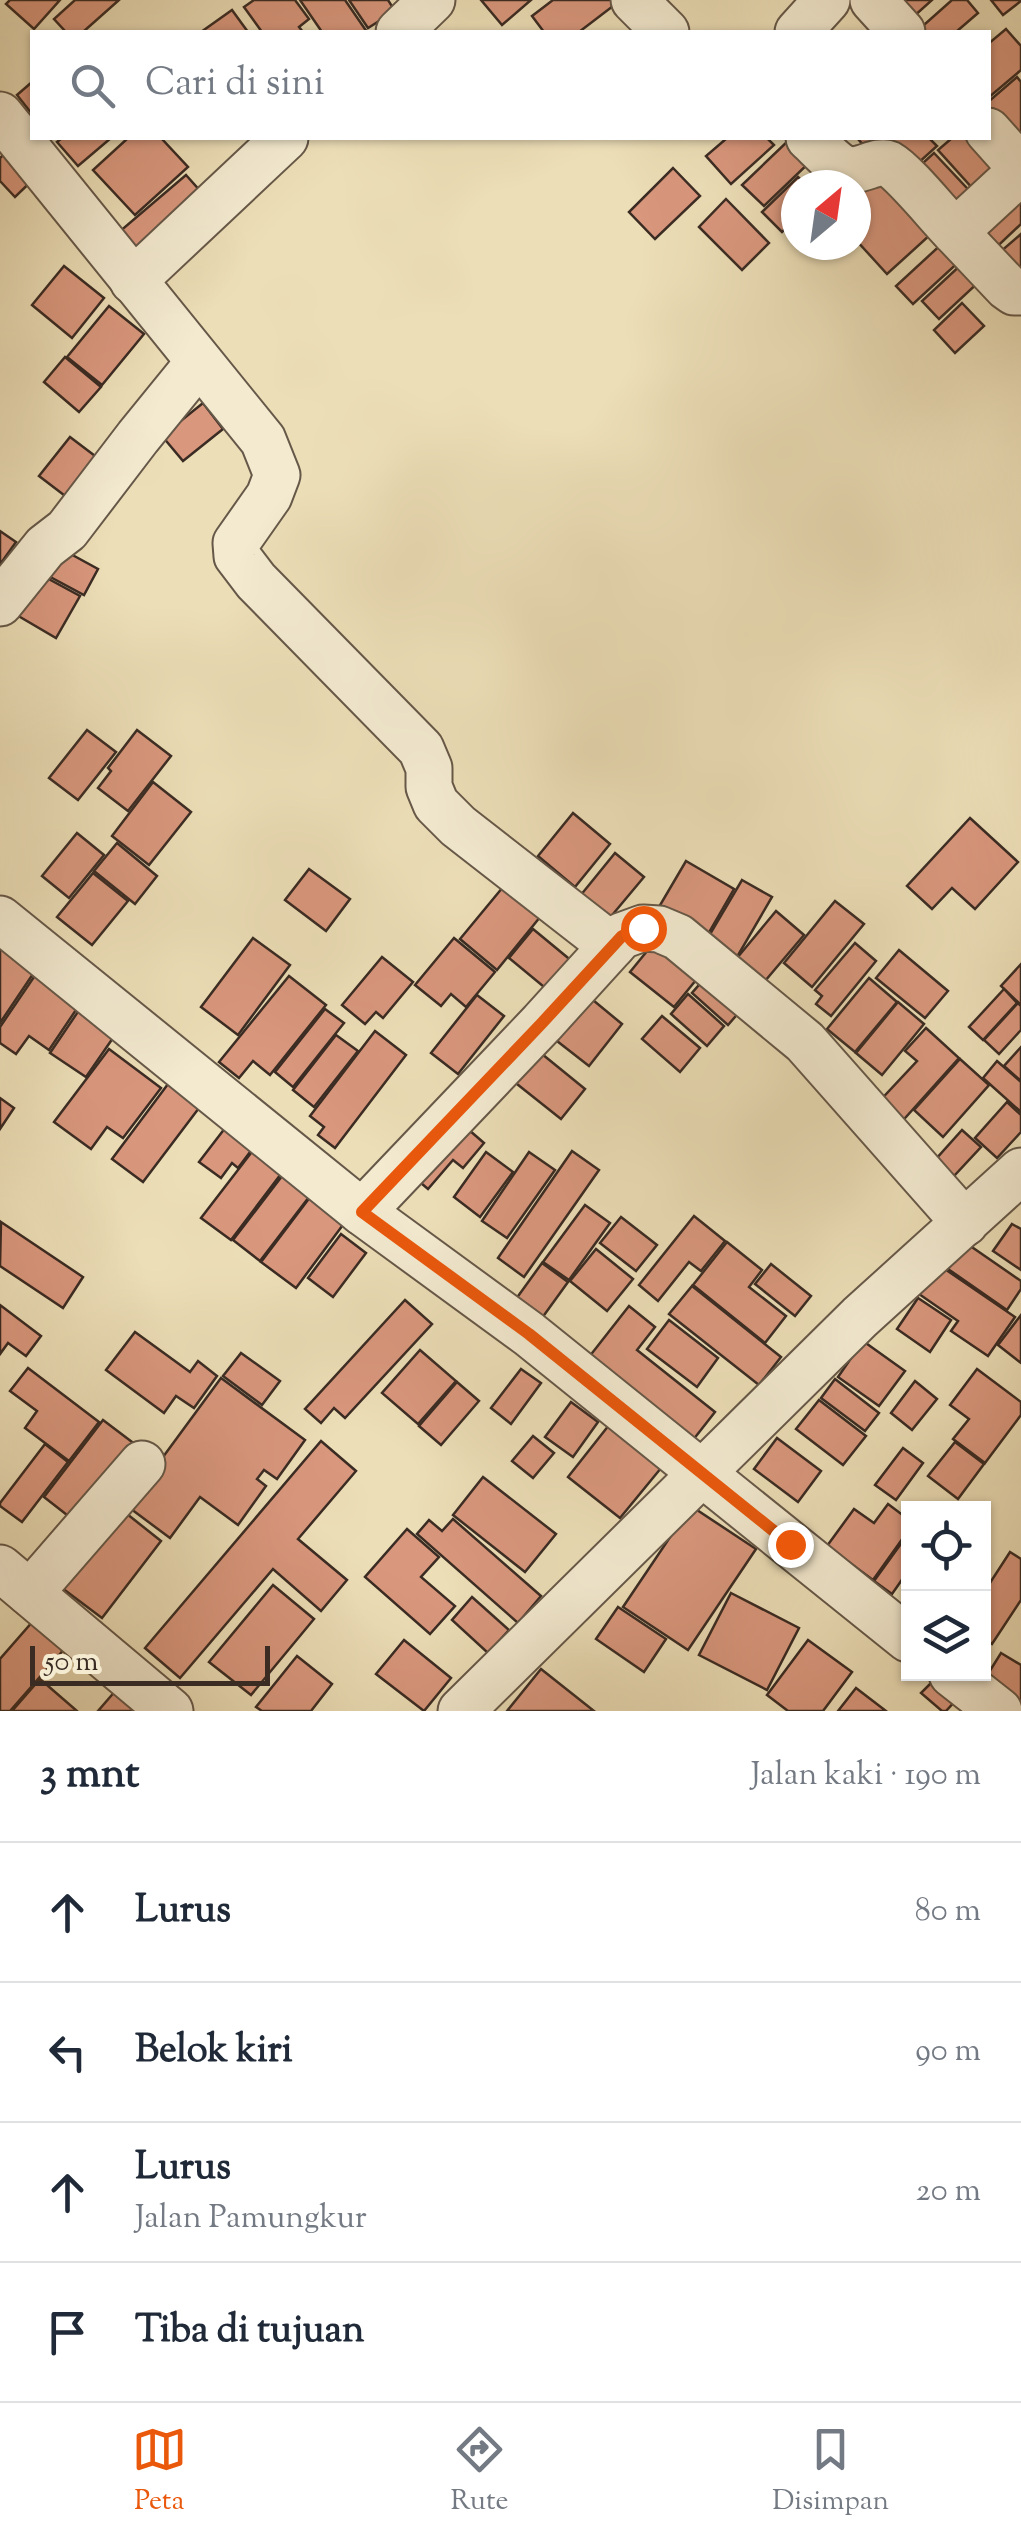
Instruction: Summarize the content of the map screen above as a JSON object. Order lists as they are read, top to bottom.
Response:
{
  "scale_bar": "50 m",
  "north": "top right",
  "page": {
    "search": "Cari di sini",
    "scale": "50 m",
    "heading": ["3 mnt", "Jalan kaki · 190 m"],
    "list": [
      ["Lurus", "80 m"],
      ["Belok kiri", "90 m"],
      ["Lurus", "Jalan Pamungkur", "20 m"],
      "Tiba di tujuan"
    ],
    "nav": ["Peta", "Rute", "Disimpan"]
  }
}
